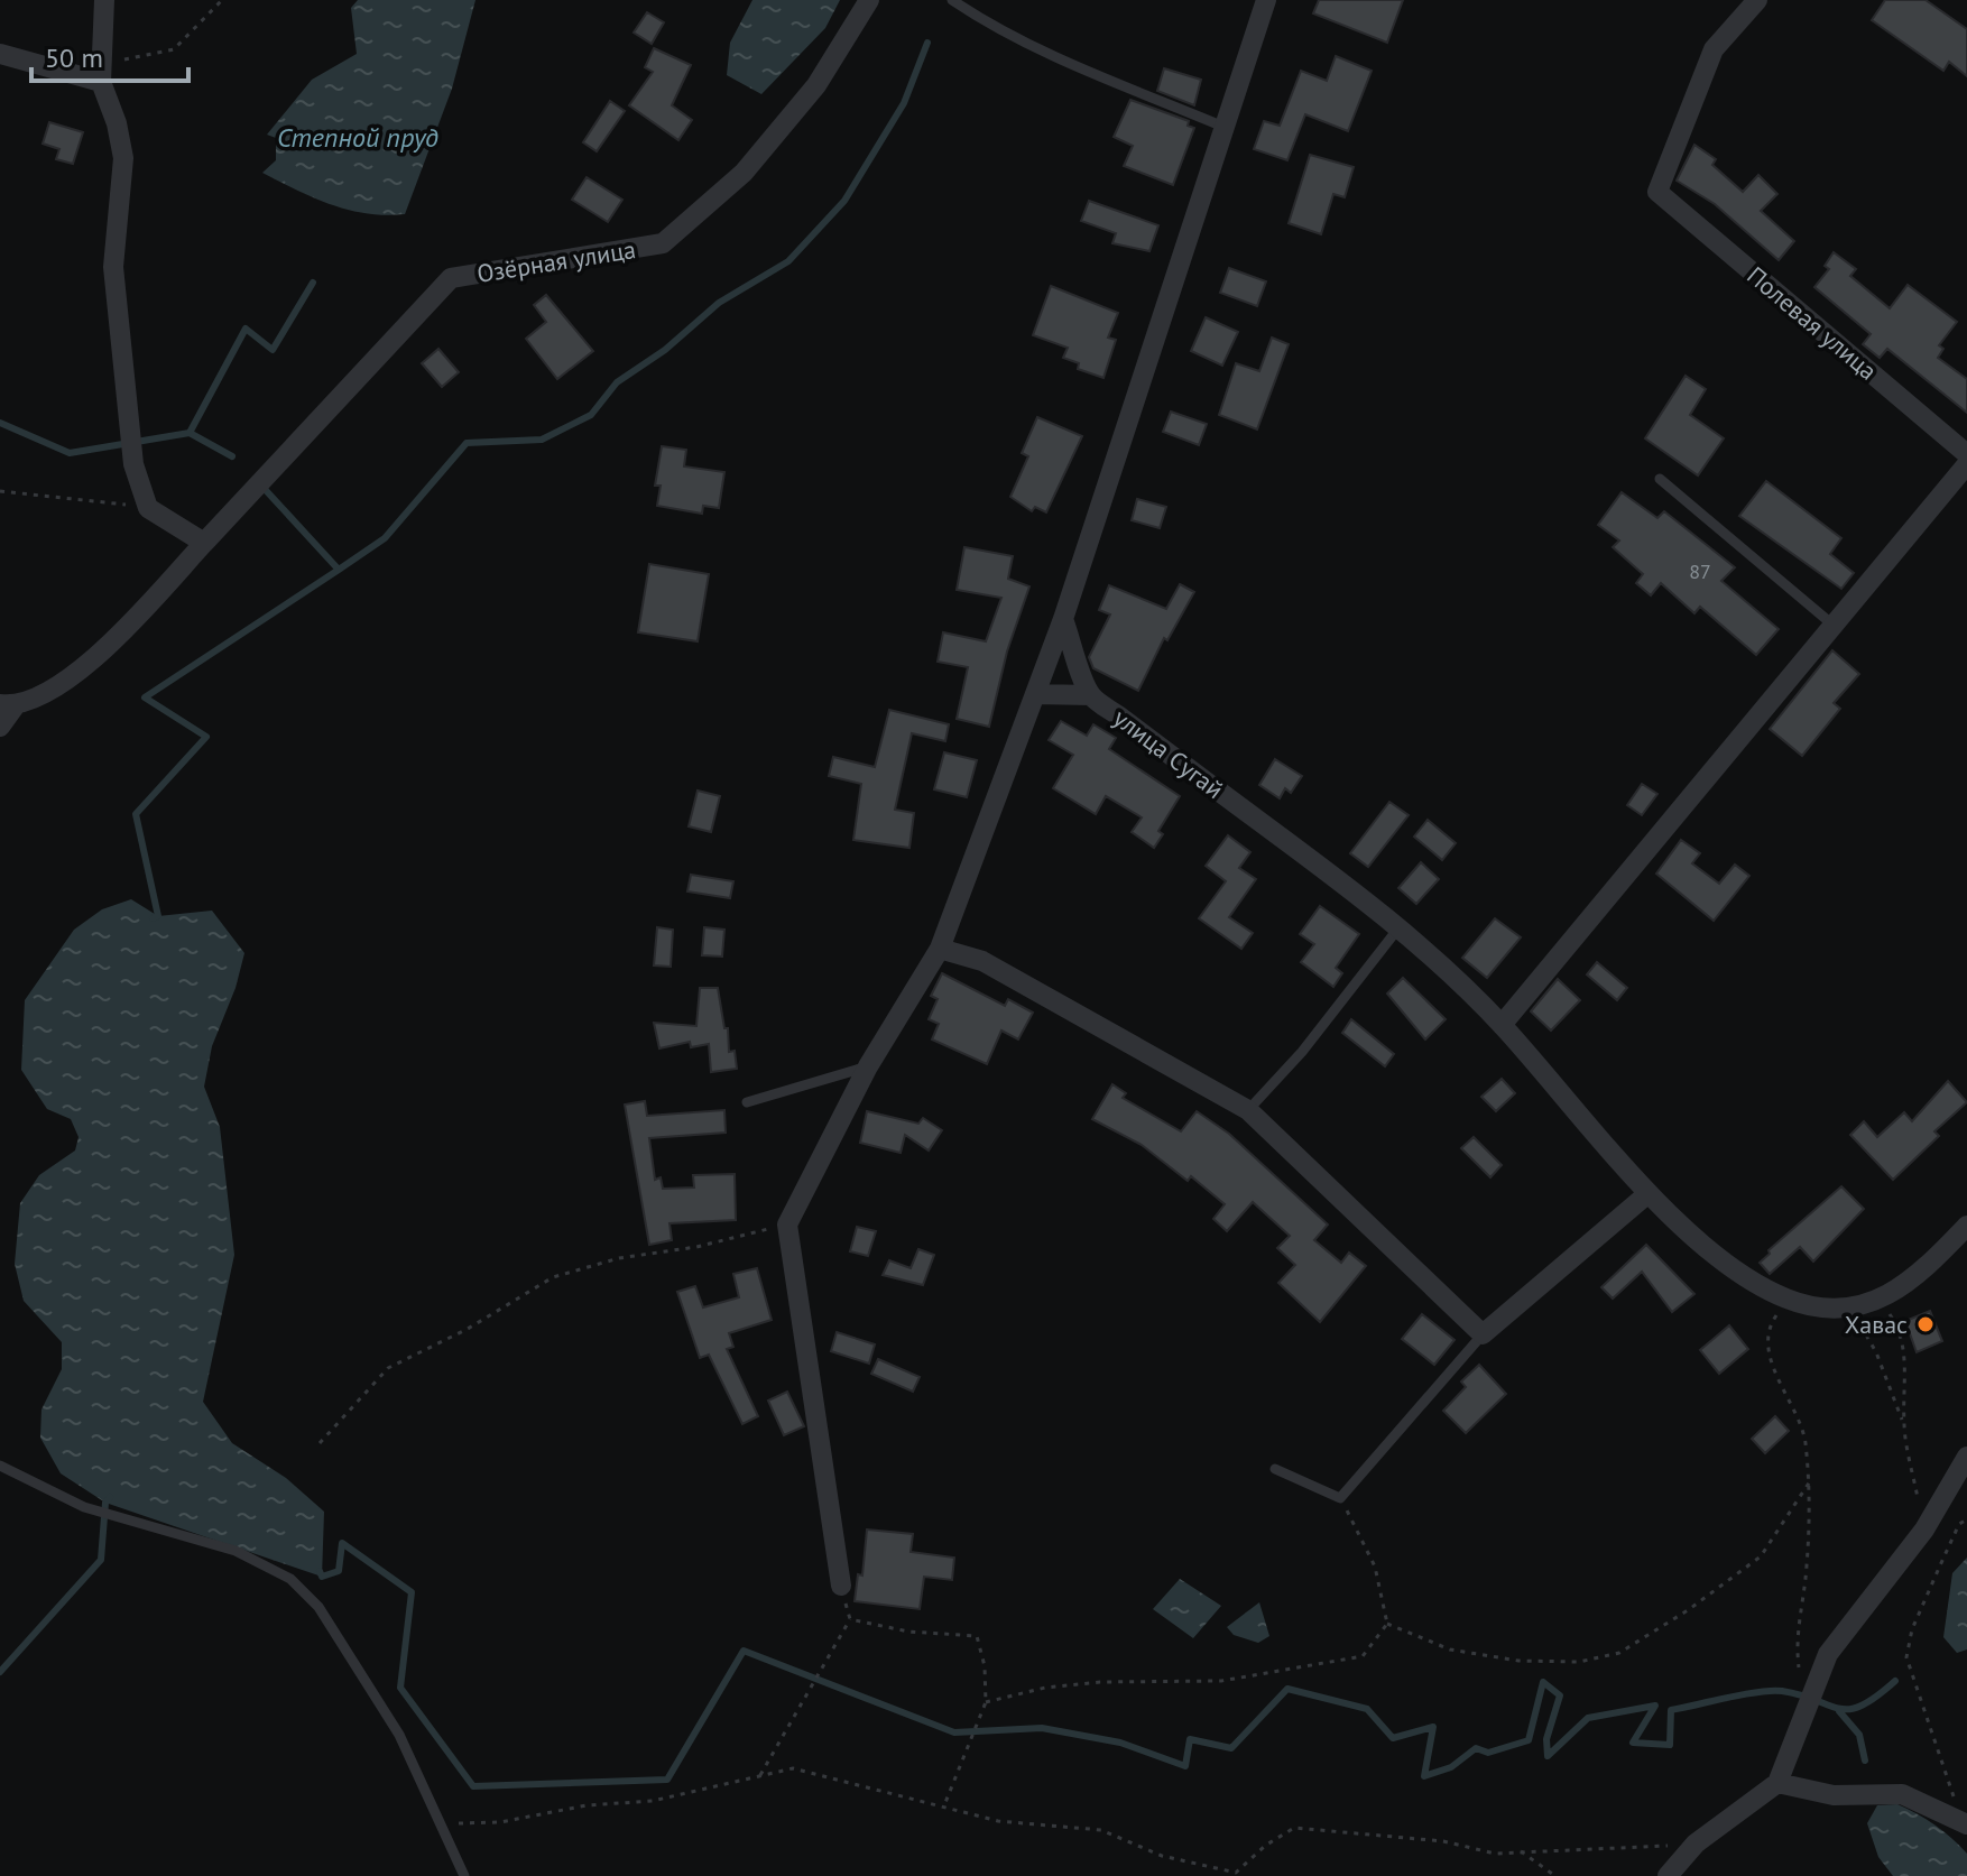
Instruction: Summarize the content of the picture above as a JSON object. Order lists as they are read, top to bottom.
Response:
{
  "streets": {
    "street": ["Озёрная улица", "Полевая улица", "улица Сугай"]
  },
  "water": ["Степной пруд"],
  "places": ["Хавас"],
  "house_numbers": ["87"],
  "scale_bar": "50 m"
}
